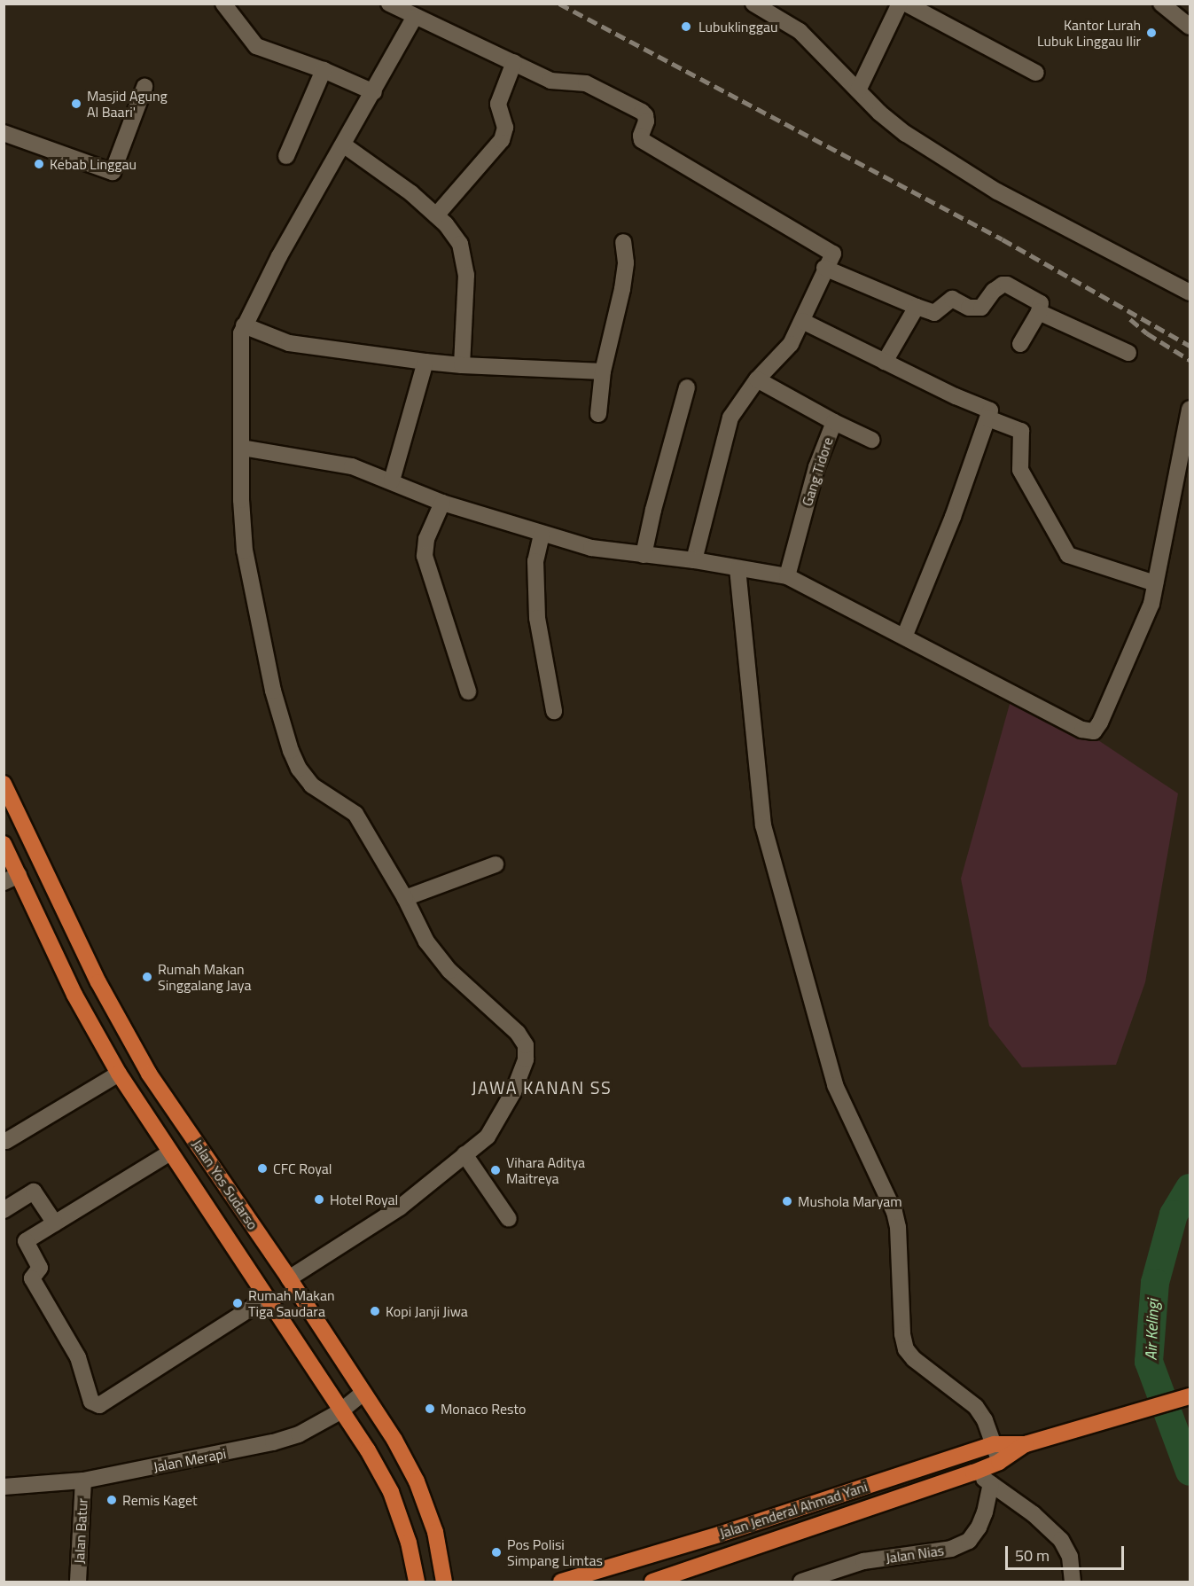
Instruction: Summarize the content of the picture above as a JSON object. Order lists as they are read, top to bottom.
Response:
{
  "streets": {
    "highway": ["Jalan Yos Sudarso", "Jalan Jenderal Ahmad Yani"],
    "street": [
      "Gang Tidore",
      "Jalan Merapi",
      "Jalan Batur",
      "Jalan Nias"
    ]
  },
  "crossings": [
    ["Jalan Yos Sudarso", "Jalan Merapi"],
    ["Jalan Merapi", "Jalan Batur"]
  ],
  "districts": ["JAWA KANAN SS"],
  "water": ["Air Kelingi"],
  "places": [
    "Lubuklinggau",
    "Kantor Lurah Lubuk Linggau Ilir",
    "Masjid Agung Al Baari'",
    "Kebab Linggau",
    "Rumah Makan Singgalang Jaya",
    "CFC Royal",
    "Vihara Aditya Maitreya",
    "Hotel Royal",
    "Mushola Maryam",
    "Rumah Makan Tiga Saudara",
    "Kopi Janji Jiwa",
    "Monaco Resto",
    "Remis Kaget",
    "Pos Polisi Simpang Limtas"
  ],
  "scale_bar": "50 m"
}
